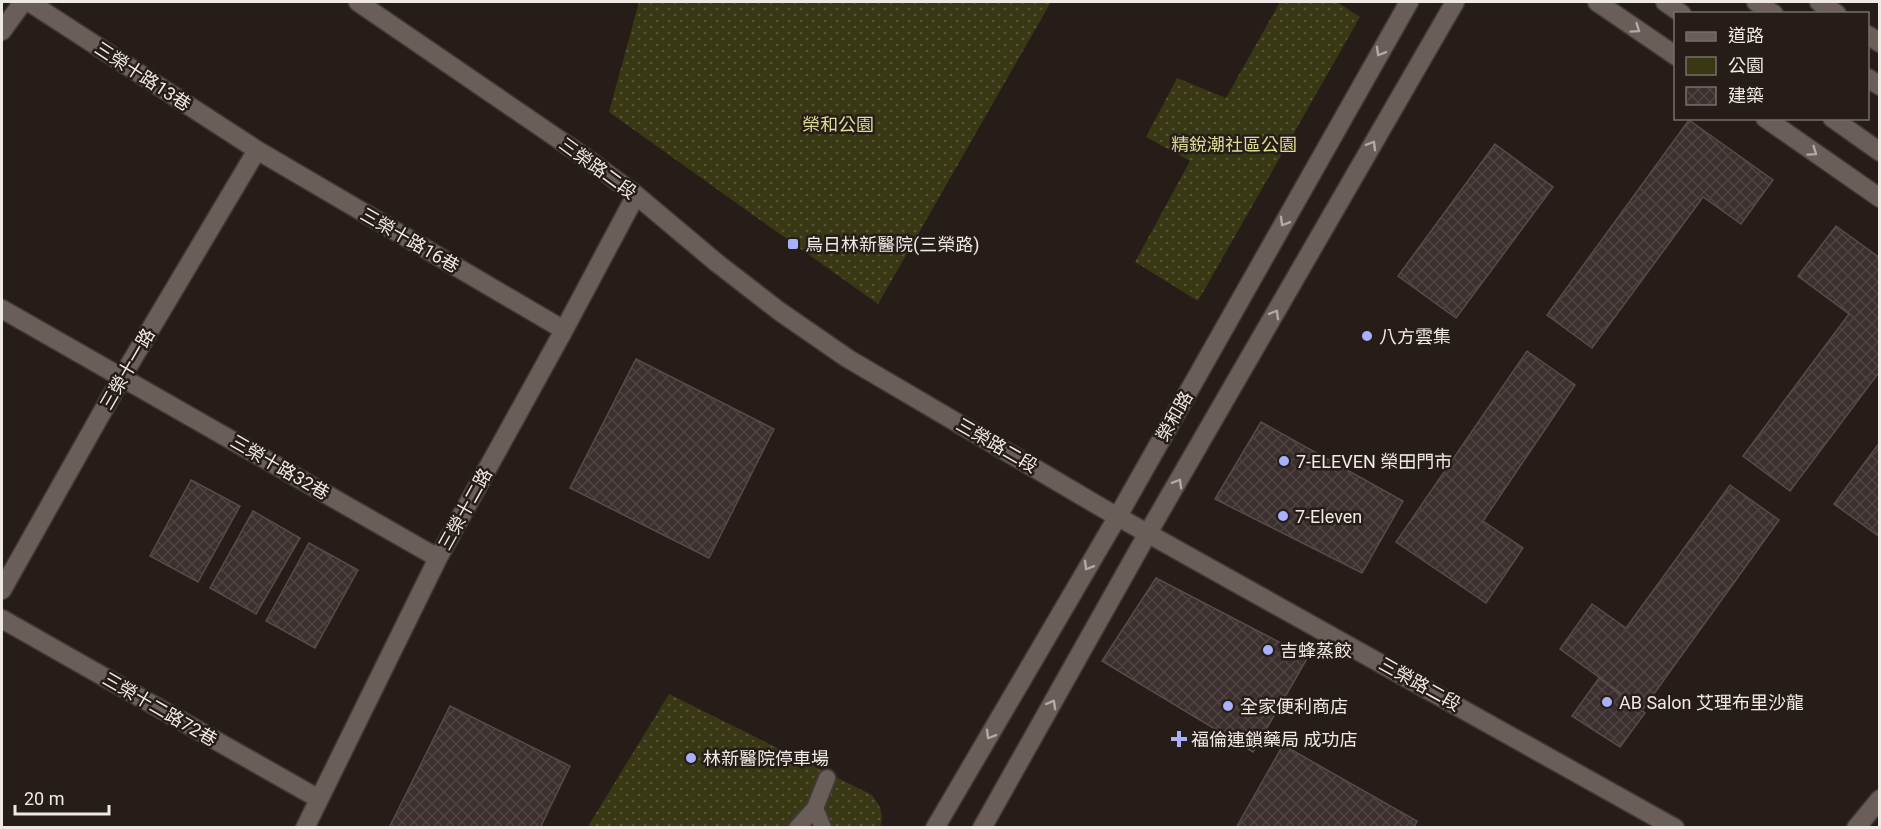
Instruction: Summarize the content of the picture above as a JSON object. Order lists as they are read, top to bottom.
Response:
{
  "streets": {
    "street": [
      "三榮十路13巷",
      "三榮路二段",
      "三榮十路16巷",
      "三榮十一路",
      "榮和路",
      "三榮十路32巷",
      "三榮十二路",
      "三榮十二路72巷"
    ]
  },
  "crossings": [
    ["三榮十路13巷", "三榮十路16巷"],
    ["三榮十路13巷", "三榮十一路"],
    ["三榮路二段", "榮和路"],
    ["三榮路二段", "三榮十二路"],
    ["三榮十路16巷", "三榮十一路"],
    ["三榮十路16巷", "三榮十二路"],
    ["三榮十一路", "三榮十路32巷"],
    ["三榮十路32巷", "三榮十二路"],
    ["三榮十二路", "三榮十二路72巷"]
  ],
  "parks": ["榮和公園", "精銳潮社區公園"],
  "places": {
    "transit": ["烏日林新醫院(三榮路)"],
    "other": [
      "八方雲集",
      "7-ELEVEN 榮田門市",
      "7-Eleven",
      "吉蜂蒸餃",
      "AB Salon 艾理布里沙龍",
      "全家便利商店",
      "林新醫院停車場"
    ],
    "health": ["福倫連鎖藥局 成功店"]
  },
  "legend": ["道路", "公園", "建築"],
  "scale_bar": "20 m"
}
